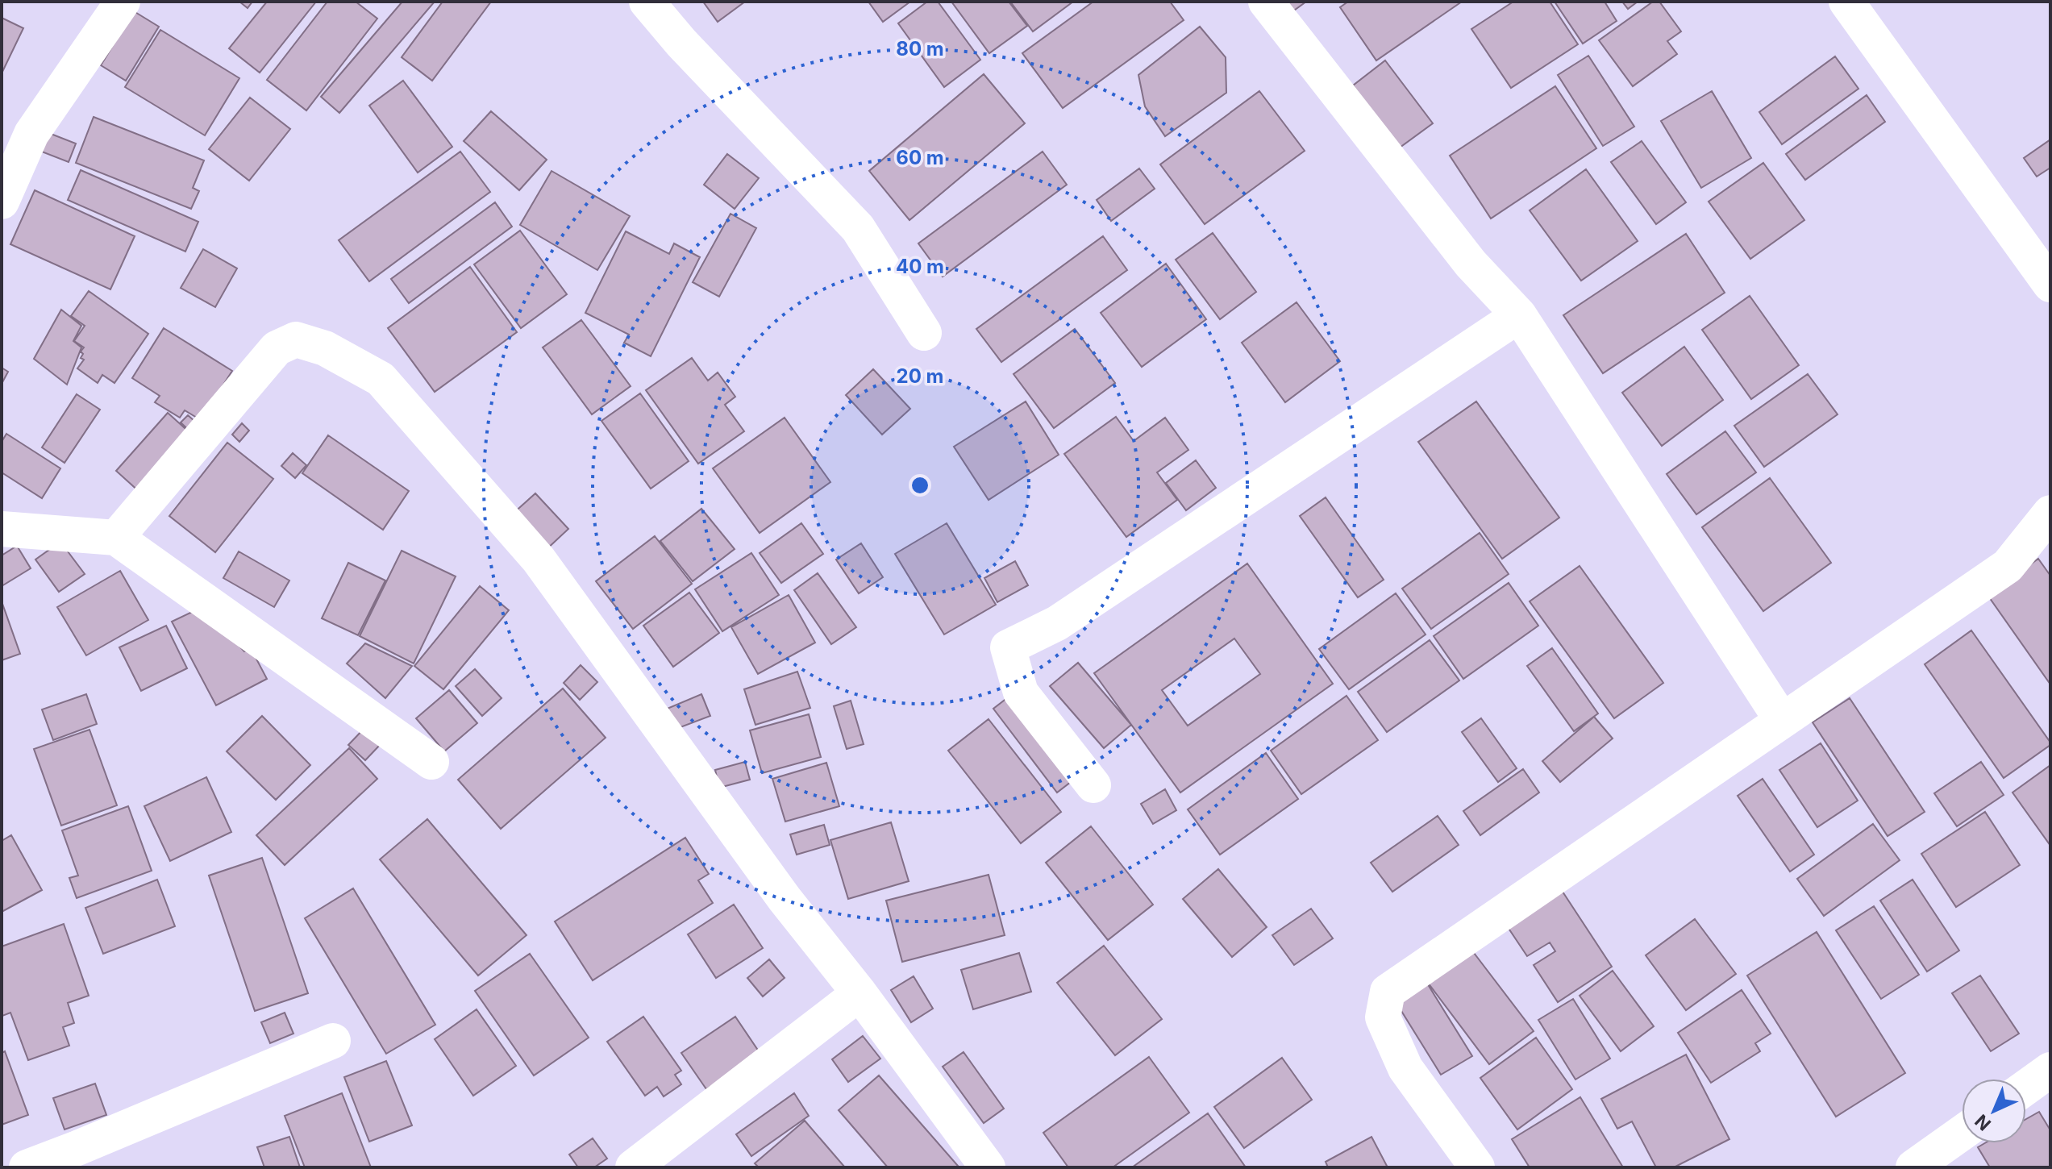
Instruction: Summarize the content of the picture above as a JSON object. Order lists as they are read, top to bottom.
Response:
{
  "north": "bottom left",
  "rings": [
    "80 m",
    "60 m",
    "40 m",
    "20 m"
  ]
}
